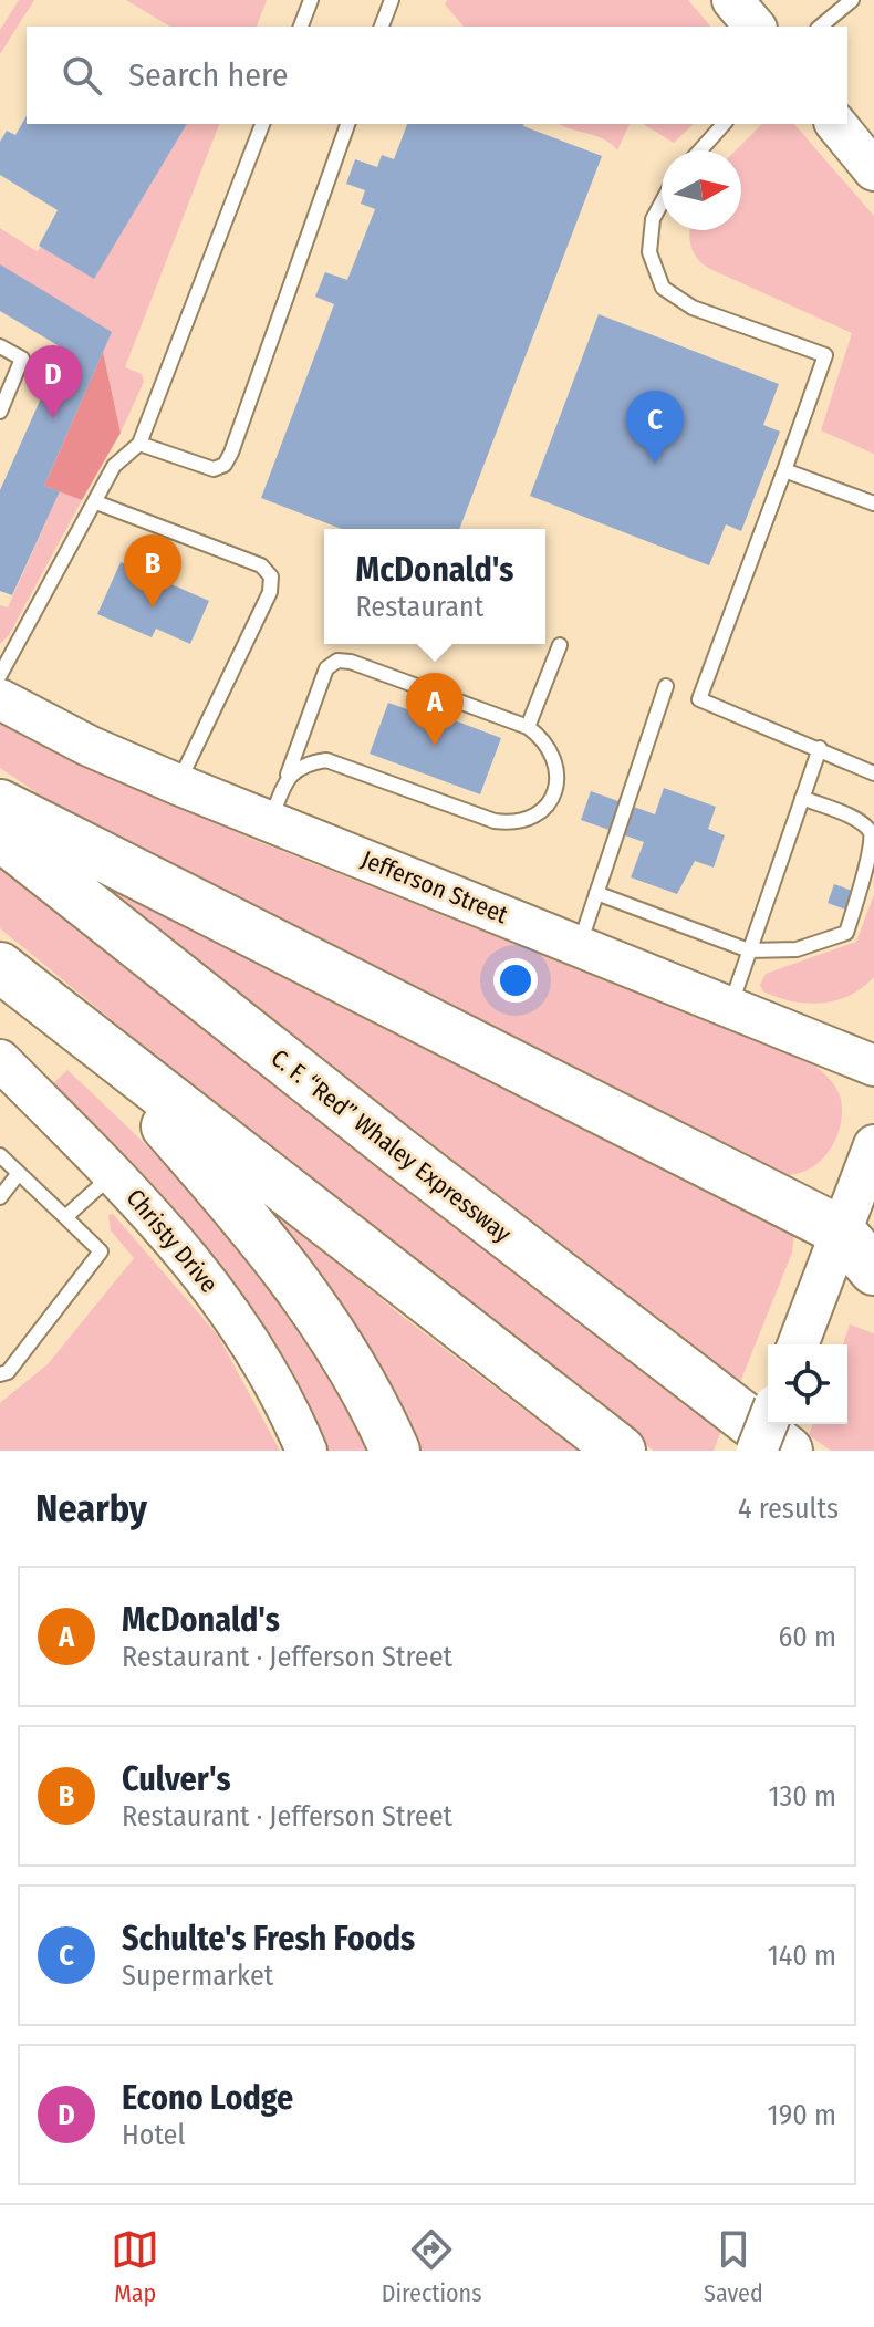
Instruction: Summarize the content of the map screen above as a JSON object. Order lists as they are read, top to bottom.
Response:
{
  "streets": {
    "highway": ["C. F. “Red” Whaley Expressway"],
    "street": ["Jefferson Street", "Christy Drive"]
  },
  "north": "right",
  "page": {
    "search": "Search here",
    "pins": [
      "D",
      "C",
      "B",
      "A"
    ],
    "popup": ["McDonald's", "Restaurant"],
    "heading": ["Nearby", "4 results"],
    "list": [
      {
        "mark": "A",
        "name": "McDonald's",
        "note": "Restaurant · Jefferson Street",
        "value": "60 m"
      },
      {
        "mark": "B",
        "name": "Culver's",
        "note": "Restaurant · Jefferson Street",
        "value": "130 m"
      },
      {
        "mark": "C",
        "name": "Schulte's Fresh Foods",
        "note": "Supermarket",
        "value": "140 m"
      },
      {
        "mark": "D",
        "name": "Econo Lodge",
        "note": "Hotel",
        "value": "190 m"
      }
    ],
    "nav": ["Map", "Directions", "Saved"]
  }
}
